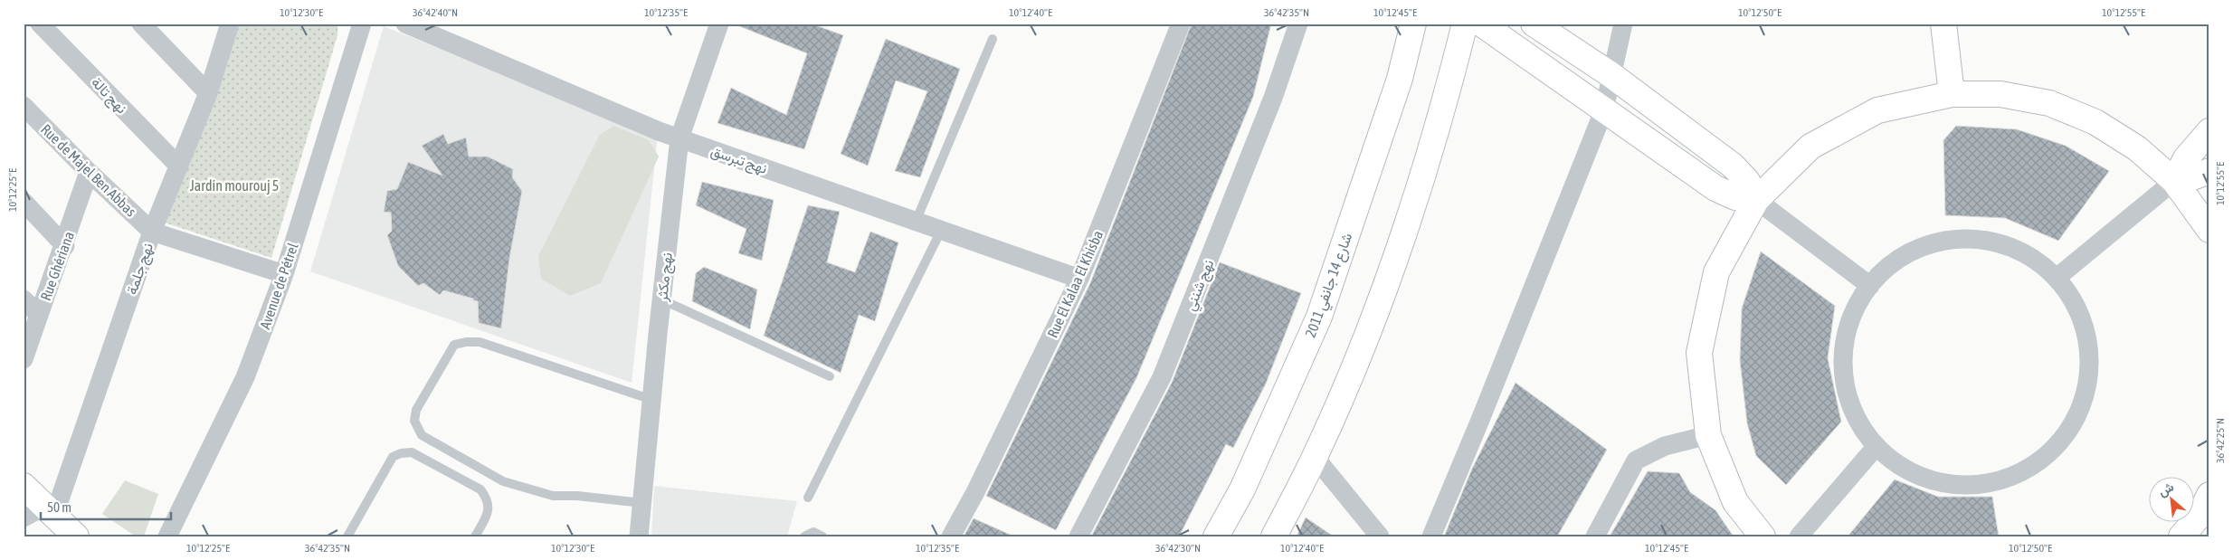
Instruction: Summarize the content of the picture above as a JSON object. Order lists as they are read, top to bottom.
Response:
{
  "streets": {
    "street": [
      "نهج تالة",
      "نهج تبرسق",
      "Rue de Majel Ben Abbas",
      "Rue Ghériana",
      "نهج جلمة",
      "نهج مكثر",
      "Rue El Kalaa El Khisba",
      "نهج شنني",
      "شارع 14 جانفي 2011",
      "Avenue de Pétrel"
    ]
  },
  "crossings": [
    ["نهج تالة", "نهج جلمة"],
    ["نهج تبرسق", "نهج مكثر"],
    ["نهج تبرسق", "Rue El Kalaa El Khisba"],
    ["Rue de Majel Ben Abbas", "Rue Ghériana"],
    ["Rue de Majel Ben Abbas", "نهج جلمة"],
    ["Rue de Majel Ben Abbas", "Avenue de Pétrel"]
  ],
  "parks": ["Jardin mourouj 5"],
  "scale_bar": "50 m",
  "north": "top left",
  "coordinates": [
    "10°12'30\"E",
    "36°42'40\"N",
    "10°12'35\"E",
    "10°12'40\"E",
    "36°42'35\"N",
    "10°12'45\"E",
    "10°12'50\"E",
    "10°12'55\"E",
    "10°12'25\"E",
    "36°42'25\"N",
    "36°42'30\"N"
  ]
}
